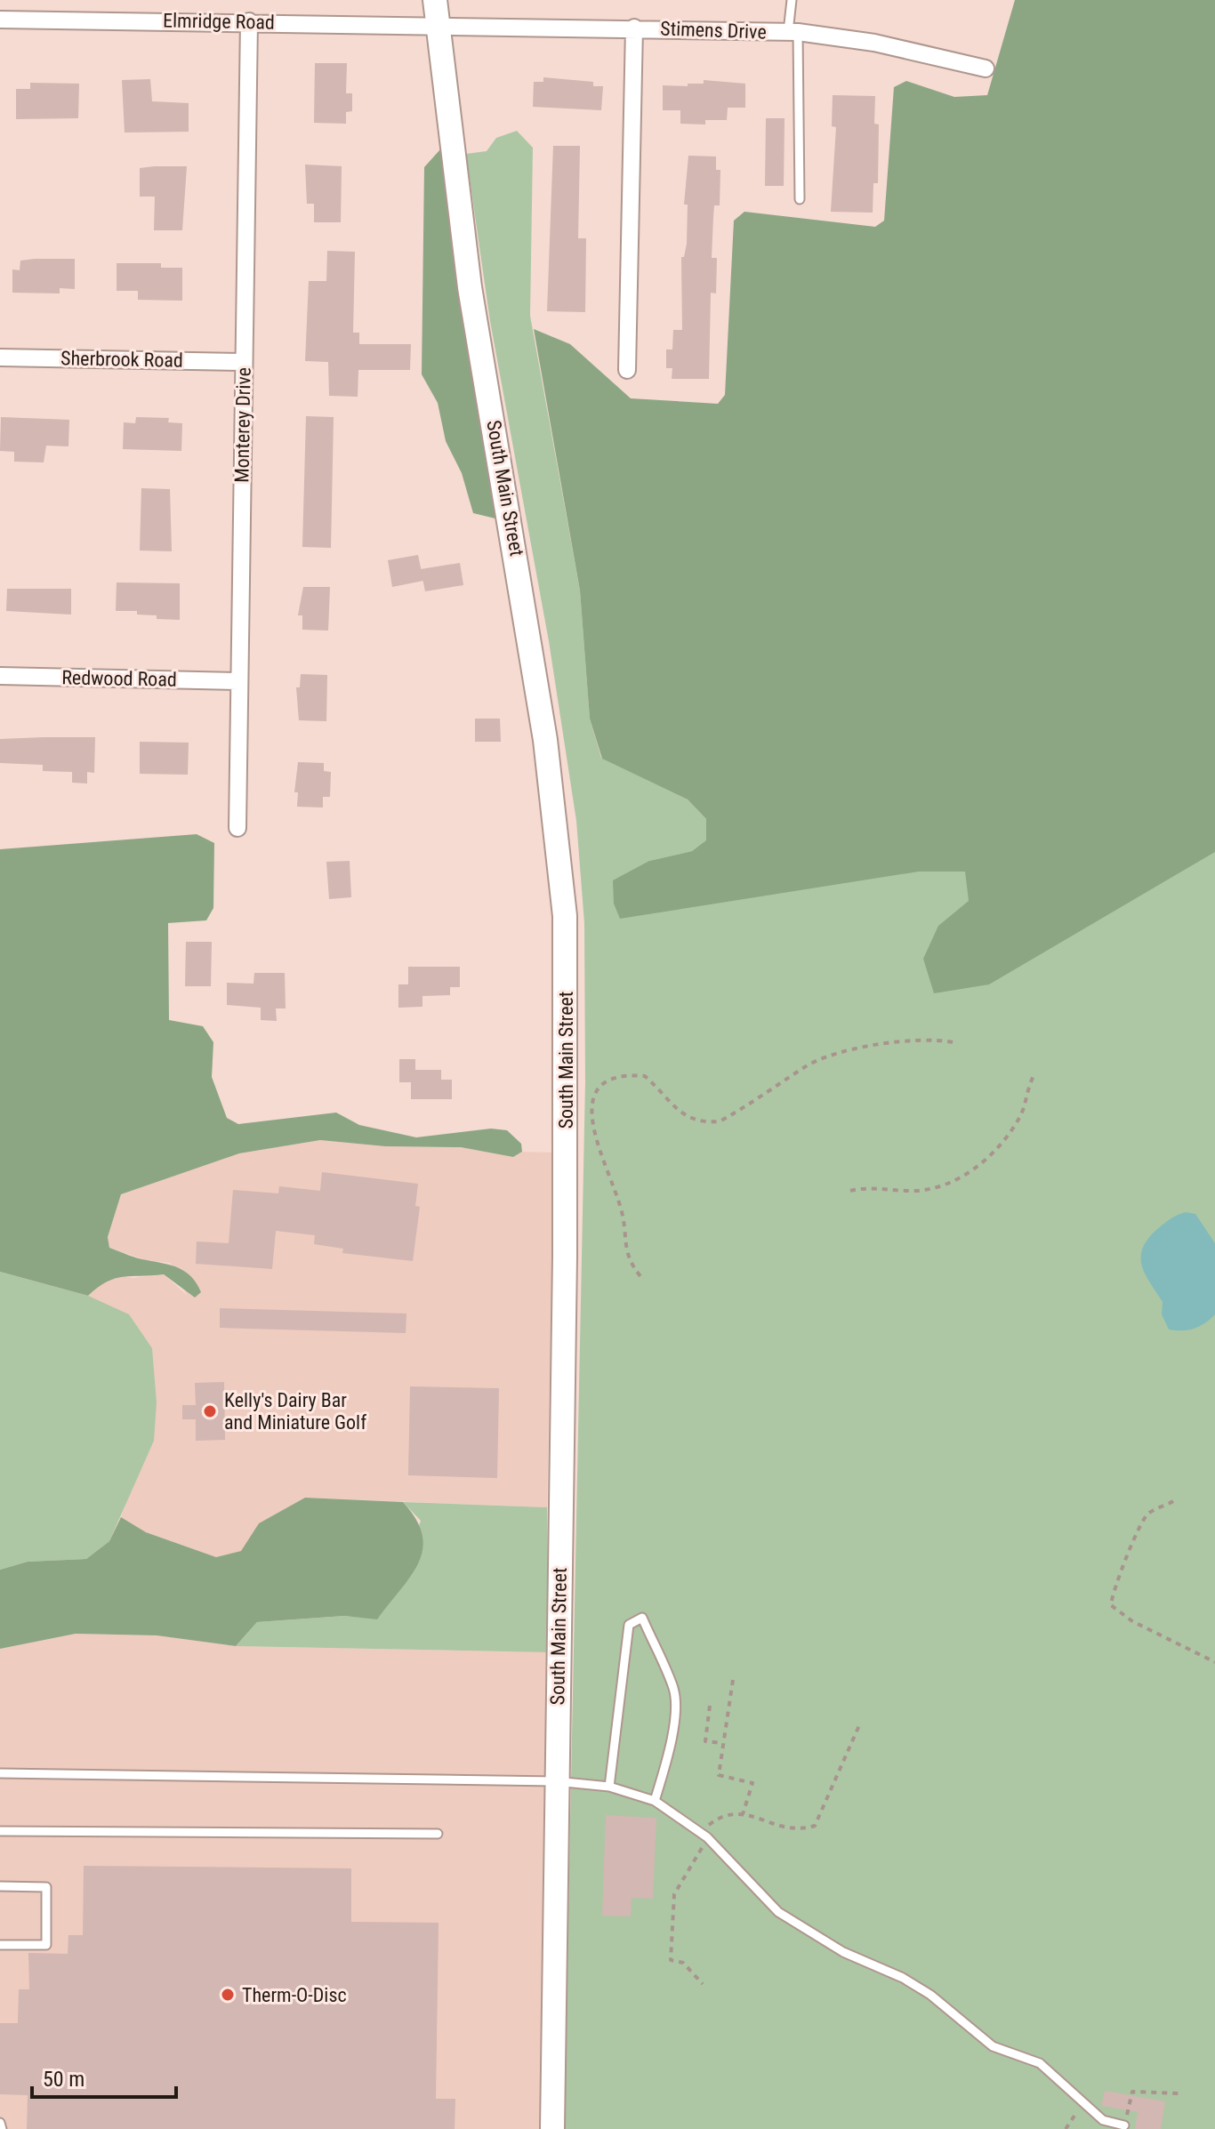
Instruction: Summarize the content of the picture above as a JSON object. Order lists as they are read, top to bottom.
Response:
{
  "streets": {
    "street": [
      "Elmridge Road",
      "Stimens Drive",
      "Sherbrook Road",
      "Monterey Drive",
      "South Main Street",
      "Redwood Road"
    ]
  },
  "crossings": [
    ["Elmridge Road", "Stimens Drive"],
    ["Elmridge Road", "Monterey Drive"],
    ["Elmridge Road", "South Main Street"],
    ["Stimens Drive", "South Main Street"],
    ["Sherbrook Road", "Monterey Drive"],
    ["Monterey Drive", "Redwood Road"]
  ],
  "places": ["Kelly's Dairy Bar and Miniature Golf", "Therm-O-Disc"],
  "scale_bar": "50 m"
}
